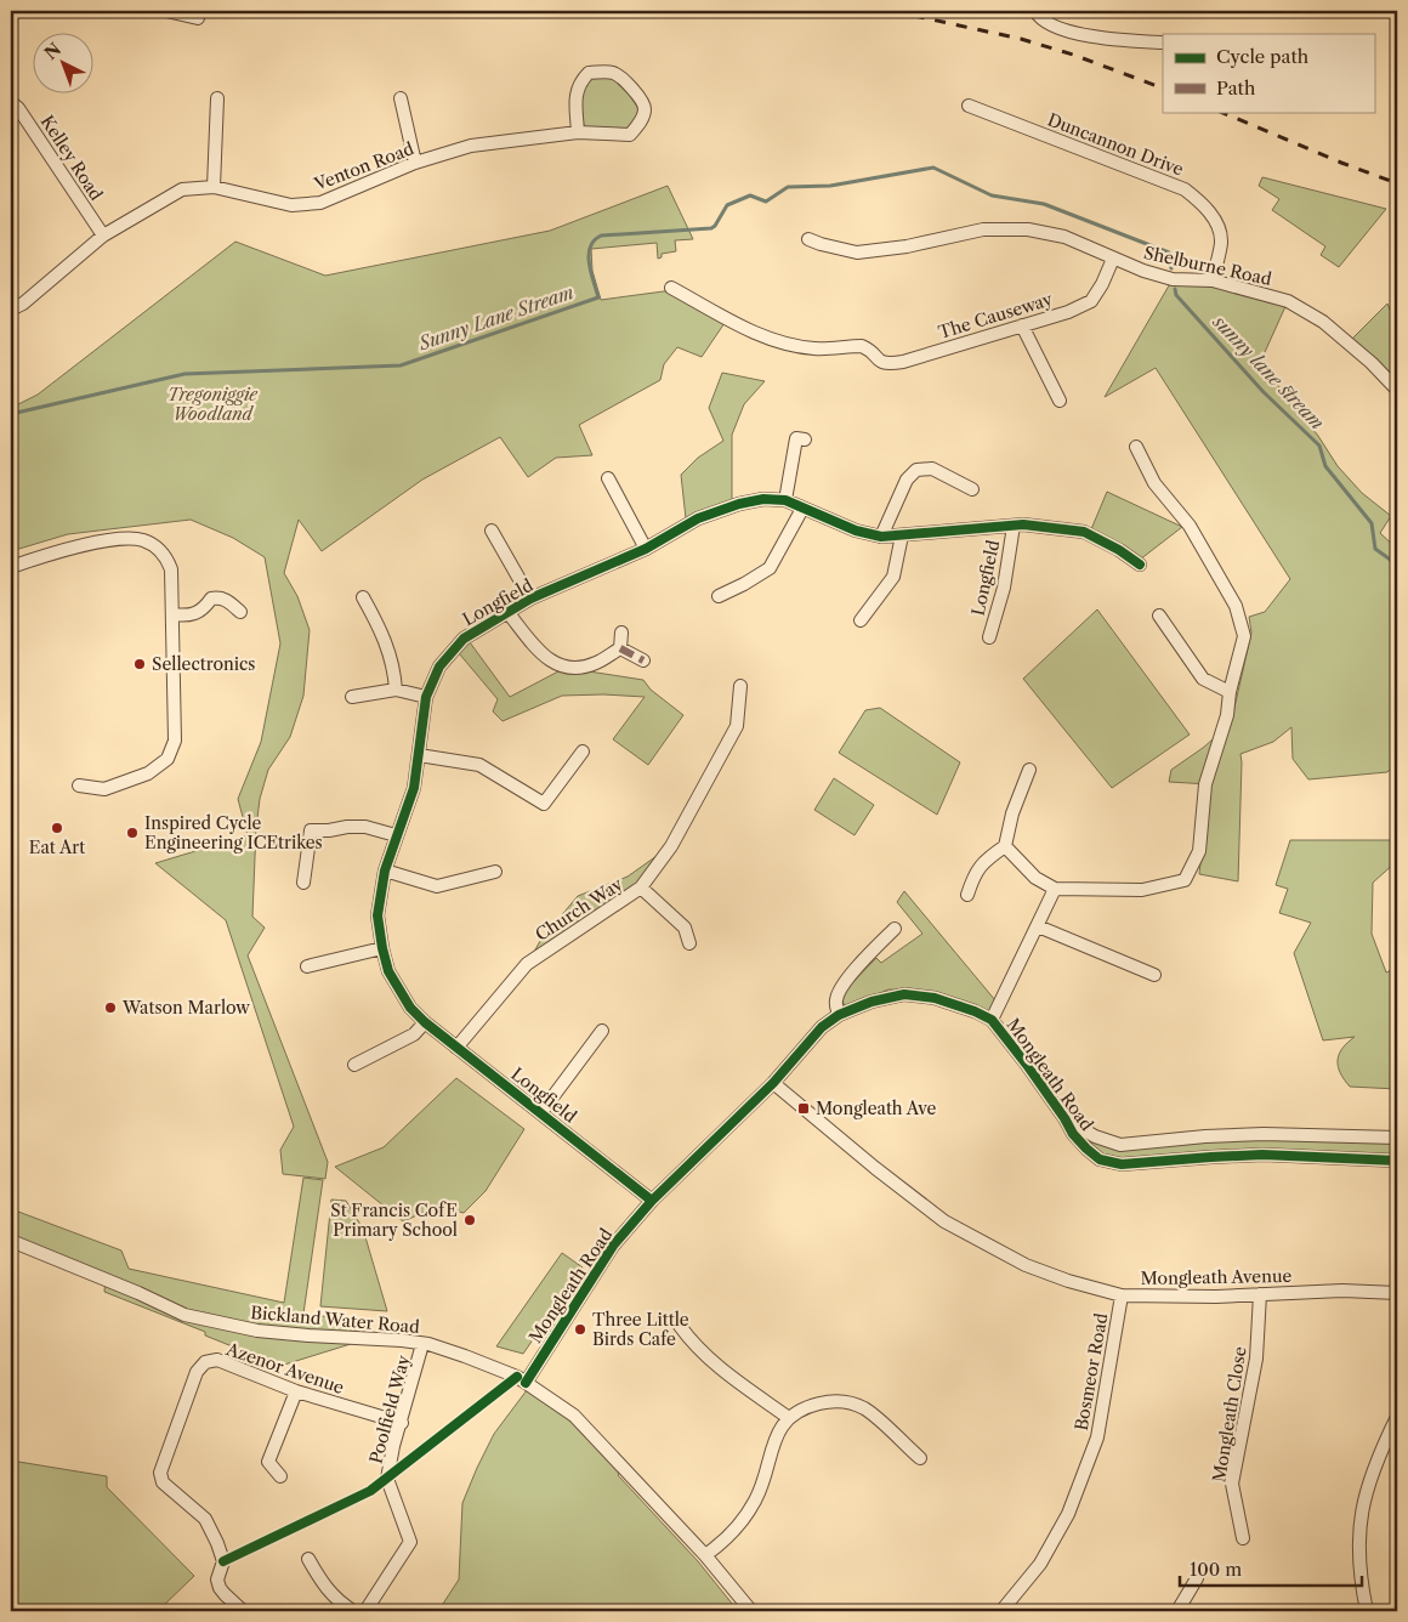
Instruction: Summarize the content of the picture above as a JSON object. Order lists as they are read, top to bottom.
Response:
{
  "streets": {
    "street": [
      "Duncannon Drive",
      "Kelley Road",
      "Venton Road",
      "Shelburne Road",
      "The Causeway",
      "Longfield",
      "Church Way",
      "Mongleath Road",
      "Mongleath Avenue",
      "Bickland Water Road",
      "Azenor Avenue",
      "Bosmeor Road",
      "Poolfield Way",
      "Mongleath Close"
    ]
  },
  "crossings": [
    ["Duncannon Drive", "Shelburne Road"],
    ["Kelley Road", "Venton Road"],
    ["Shelburne Road", "The Causeway"],
    ["Longfield", "Church Way"],
    ["Longfield", "Mongleath Road"],
    ["Mongleath Road", "Mongleath Avenue"],
    ["Mongleath Road", "Bickland Water Road"],
    ["Mongleath Avenue", "Bosmeor Road"],
    ["Mongleath Avenue", "Mongleath Close"],
    ["Bickland Water Road", "Poolfield Way"],
    ["Azenor Avenue", "Poolfield Way"]
  ],
  "water": ["Sunny Lane Stream", "sunny lane stream"],
  "parks": ["Tregoniggie Woodland"],
  "places": {
    "other": [
      "Sellectronics",
      "Eat Art",
      "Inspired Cycle Engineering ICEtrikes",
      "Watson Marlow",
      "St Francis CofE Primary School",
      "Three Little Birds Cafe"
    ],
    "transit": ["Mongleath Ave"]
  },
  "legend": ["Cycle path", "Path"],
  "scale_bar": "100 m",
  "north": "top left"
}
